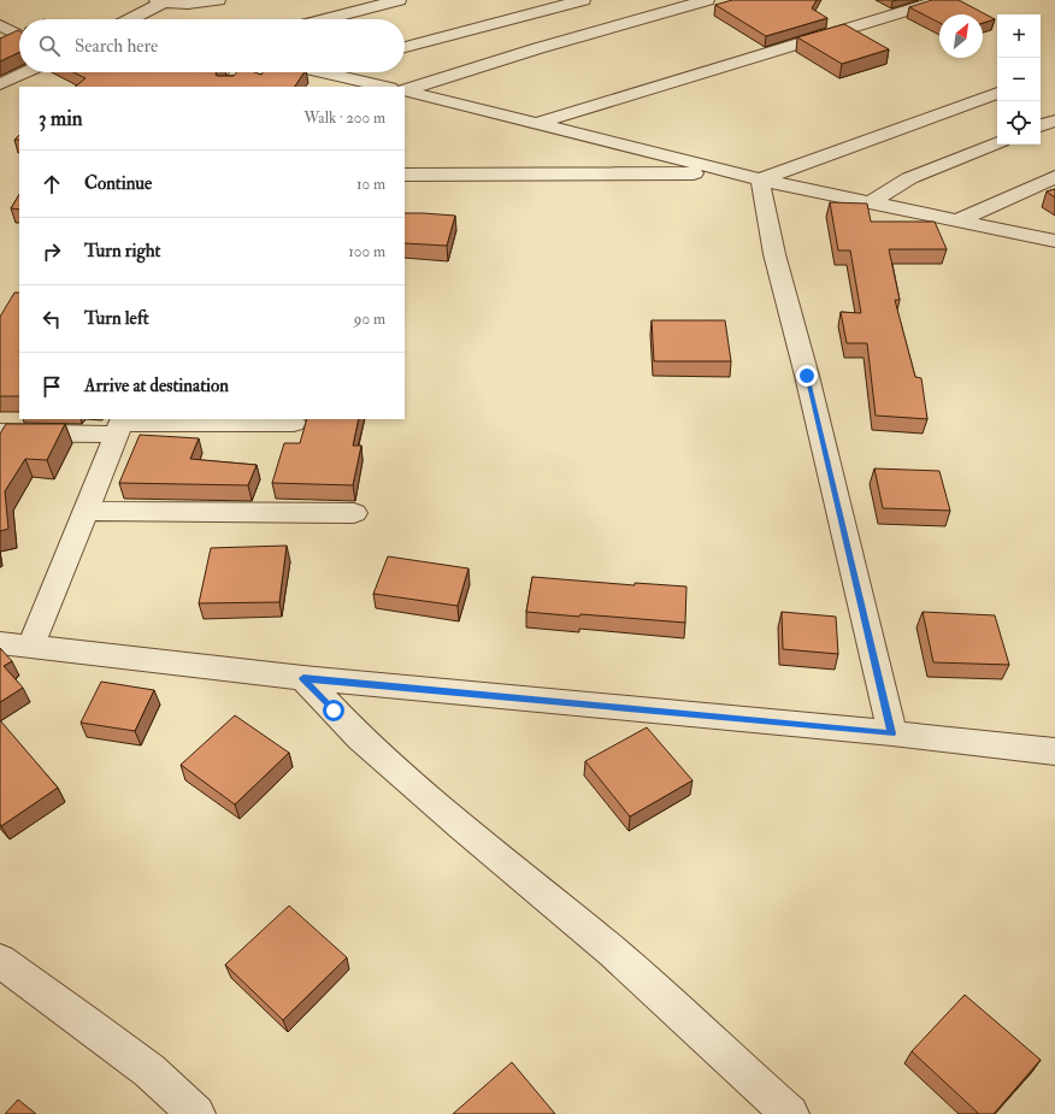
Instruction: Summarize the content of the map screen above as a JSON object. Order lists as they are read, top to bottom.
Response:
{
  "north": "top right",
  "page": {
    "map_buttons": ["+", "−"],
    "search": "Search here",
    "heading": ["3 min", "Walk · 200 m"],
    "list": [
      ["Continue", "10 m"],
      ["Turn right", "100 m"],
      ["Turn left", "90 m"],
      "Arrive at destination"
    ]
  }
}
